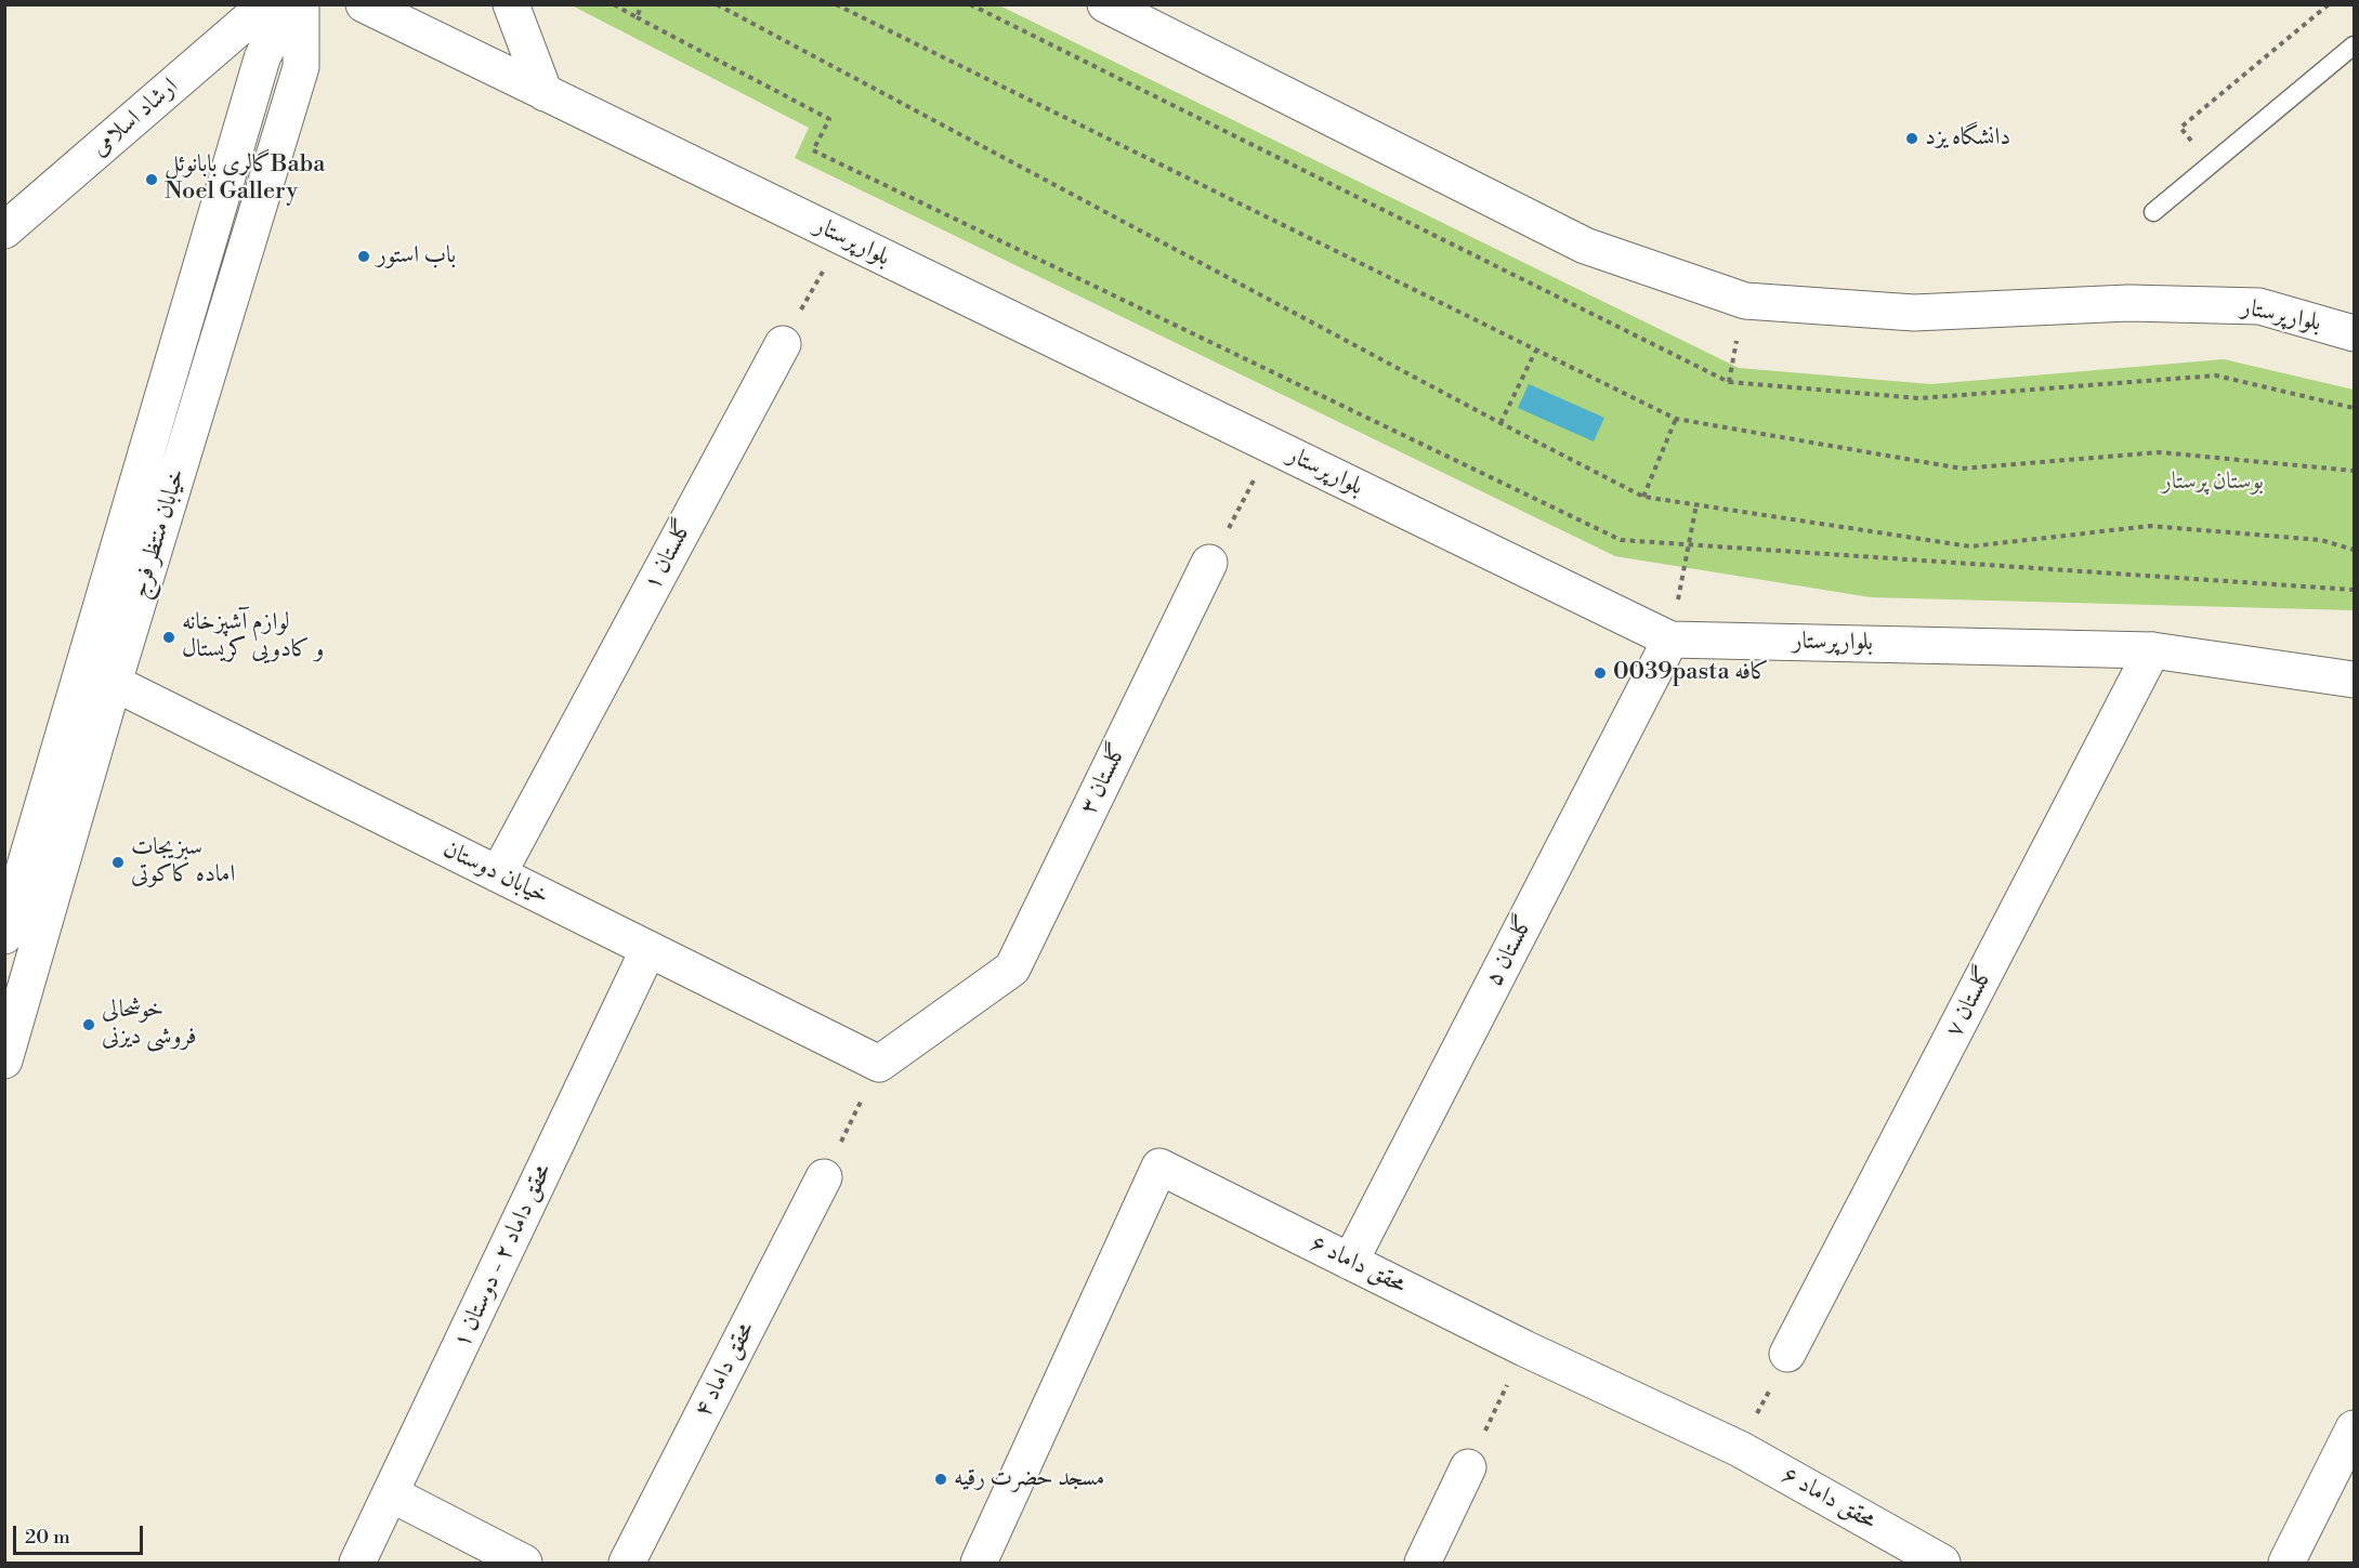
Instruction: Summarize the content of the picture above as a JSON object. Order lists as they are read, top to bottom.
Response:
{
  "streets": {
    "street": [
      "ارشاد اسلامی",
      "بلوارپرستار",
      "خیابان منتظر فرج",
      "گلستان ۱",
      "گلستان ۳",
      "خیابان دوستان",
      "گلستان ۵",
      "گلستان ۷",
      "محقق داماد ۲ - دوستان ۱",
      "محقق داماد ۶",
      "محقق داماد ۴"
    ]
  },
  "crossings": [
    ["بلوارپرستار", "گلستان ۵"],
    ["بلوارپرستار", "گلستان ۷"],
    ["خیابان منتظر فرج", "خیابان دوستان"],
    ["گلستان ۱", "خیابان دوستان"],
    ["گلستان ۳", "خیابان دوستان"],
    ["خیابان دوستان", "محقق داماد ۲ - دوستان ۱"],
    ["گلستان ۵", "محقق داماد ۶"]
  ],
  "parks": ["بوستان پرستار"],
  "places": [
    "دانشگاه یزد",
    "گالری بابانوئلBaba Noel Gallery",
    "باب استور",
    "لوازم آشپزخانه و کادویی کریستال",
    "0039pasta کافه",
    "سبزیجات اماده کاکوتی",
    "خوشحالی فروشی دیزنی",
    "مسجد حضرت رقیه"
  ],
  "scale_bar": "20 m"
}
